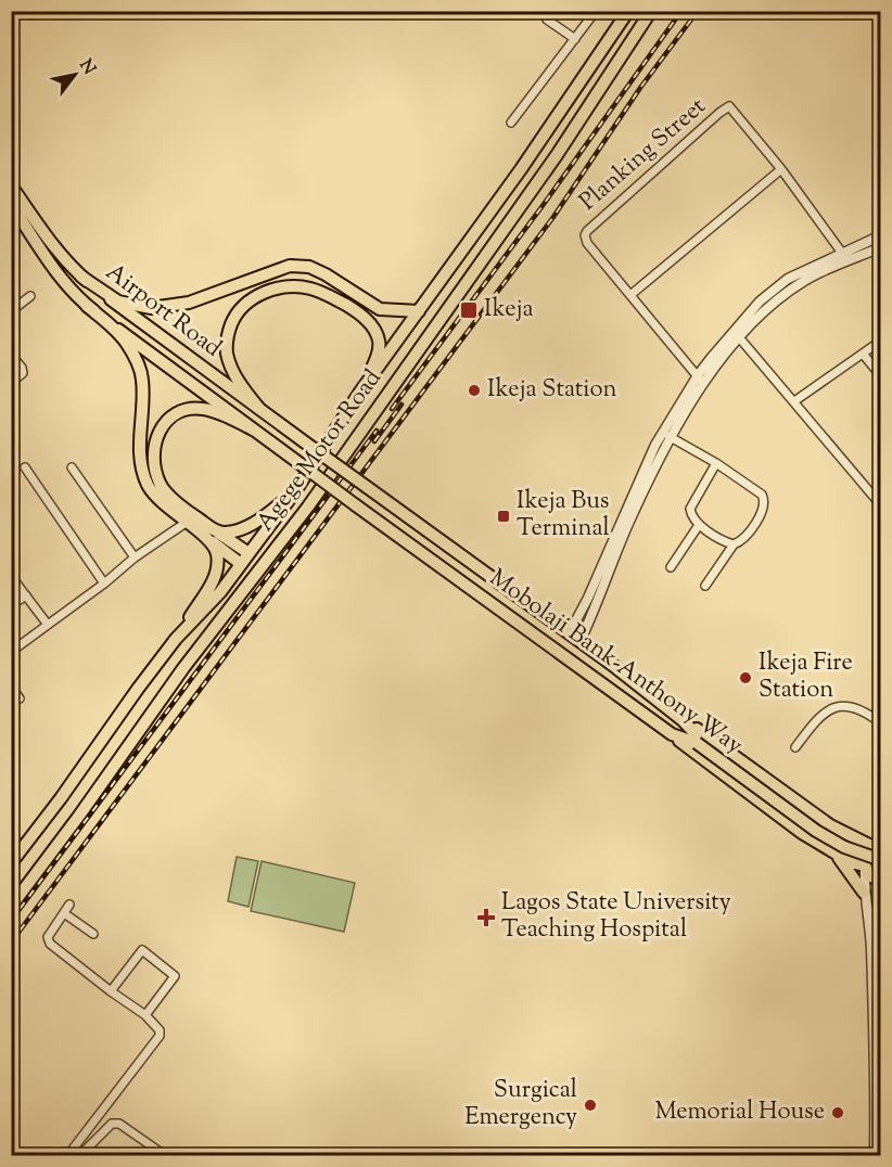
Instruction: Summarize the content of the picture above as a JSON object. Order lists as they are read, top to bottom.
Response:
{
  "streets": {
    "main road": ["Airport Road", "Agege Motor Road", "Mobolaji Bank-Anthony Way"],
    "street": ["Planking Street"]
  },
  "crossings": [
    ["Airport Road", "Mobolaji Bank-Anthony Way"]
  ],
  "places": {
    "transit": ["Ikeja", "Ikeja Bus Terminal"],
    "other": [
      "Ikeja Station",
      "Ikeja Fire Station",
      "Surgical Emergency",
      "Memorial House"
    ],
    "health": ["Lagos State University Teaching Hospital"]
  },
  "north": "top right"
}
